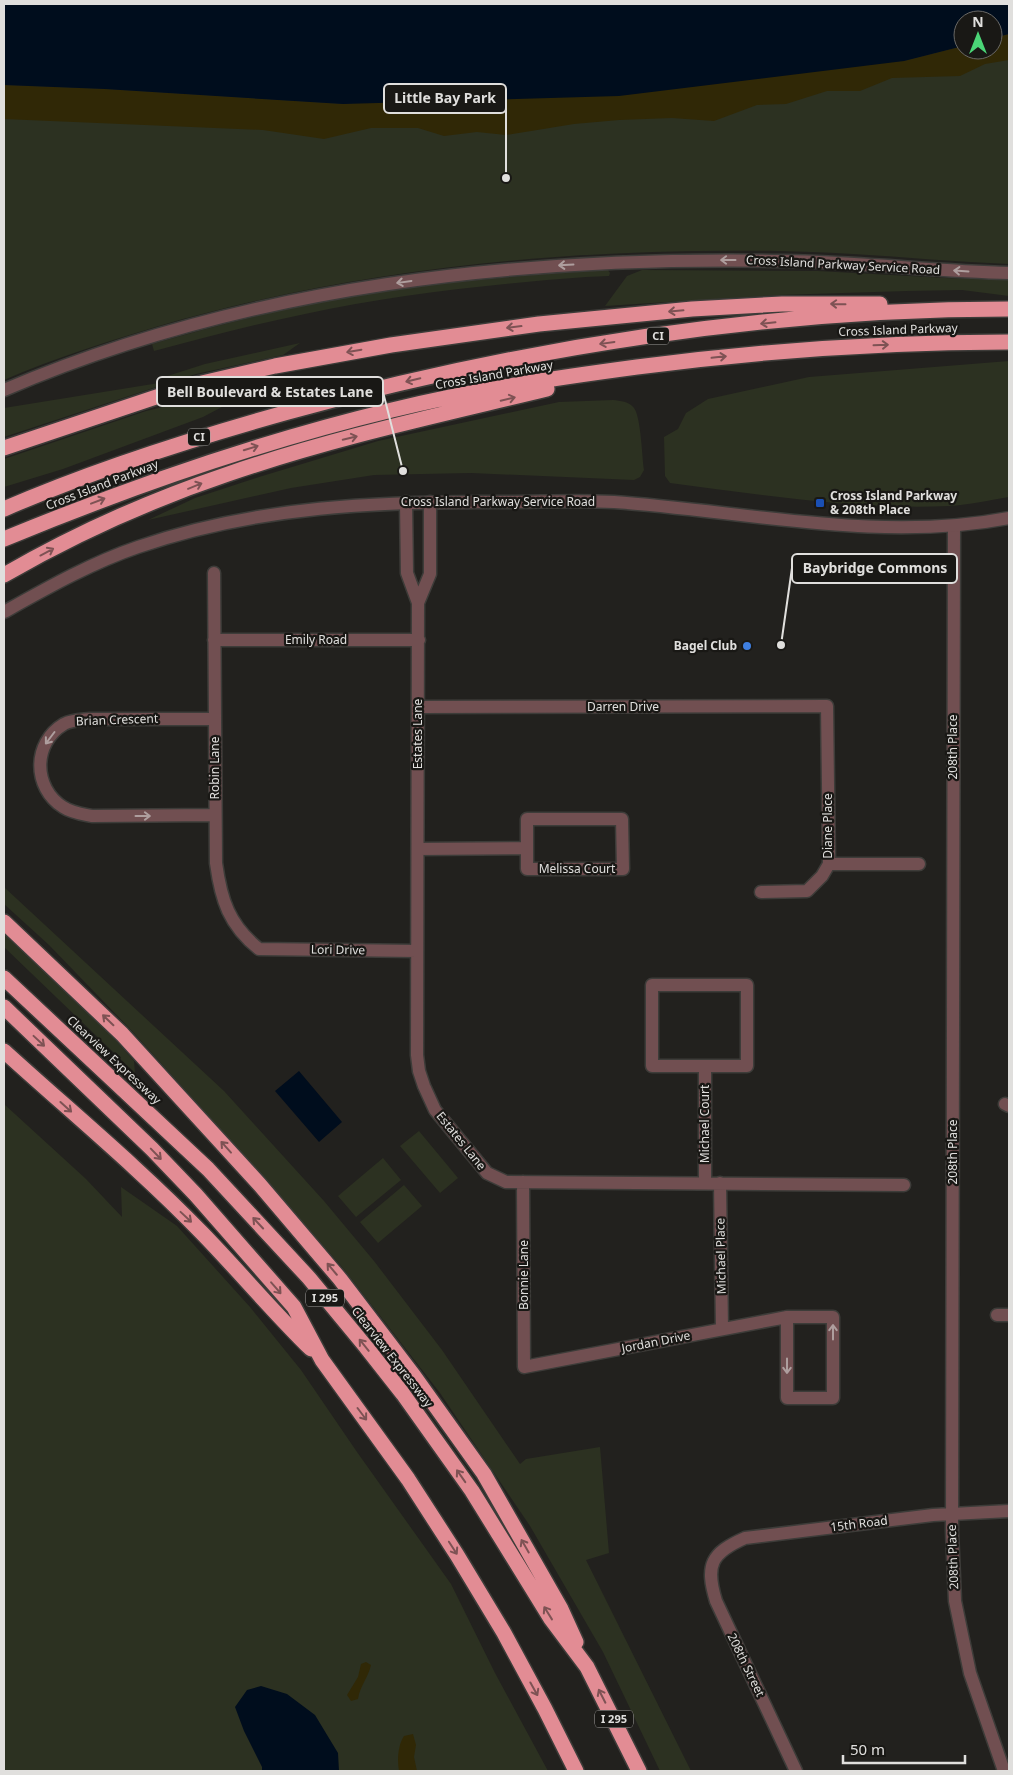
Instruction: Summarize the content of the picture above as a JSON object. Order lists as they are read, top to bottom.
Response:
{
  "streets": {
    "highway": [
      "Cross Island Parkway",
      "CI",
      "Clearview Expressway",
      "I 295"
    ],
    "street": [
      "Cross Island Parkway Service Road",
      "Emily Road",
      "Darren Drive",
      "Brian Crescent",
      "Estates Lane",
      "208th Place",
      "Robin Lane",
      "Diane Place",
      "Melissa Court",
      "Lori Drive",
      "Michael Court",
      "Michael Place",
      "Bonnie Lane",
      "Jordan Drive",
      "15th Road",
      "208th Street"
    ]
  },
  "crossings": [
    ["Cross Island Parkway Service Road", "Estates Lane"],
    ["Cross Island Parkway Service Road", "208th Place"],
    ["Emily Road", "Estates Lane"],
    ["Emily Road", "Robin Lane"],
    ["Darren Drive", "Estates Lane"],
    ["Darren Drive", "Diane Place"],
    ["Brian Crescent", "Robin Lane"],
    ["Estates Lane", "Melissa Court"],
    ["Estates Lane", "Lori Drive"],
    ["Estates Lane", "Michael Court"],
    ["Estates Lane", "Michael Place"],
    ["Estates Lane", "Bonnie Lane"],
    ["208th Place", "15th Road"],
    ["Robin Lane", "Lori Drive"],
    ["Michael Place", "Jordan Drive"],
    ["Bonnie Lane", "Jordan Drive"],
    ["15th Road", "208th Street"]
  ],
  "one_way": ["Cross Island Parkway Service Road"],
  "places": {
    "other": [
      "Little Bay Park",
      "Bell Boulevard & Estates Lane",
      "Baybridge Commons",
      "Bagel Club"
    ],
    "transit": ["Cross Island Parkway & 208th Place"]
  },
  "scale_bar": "50 m",
  "north": "top"
}
